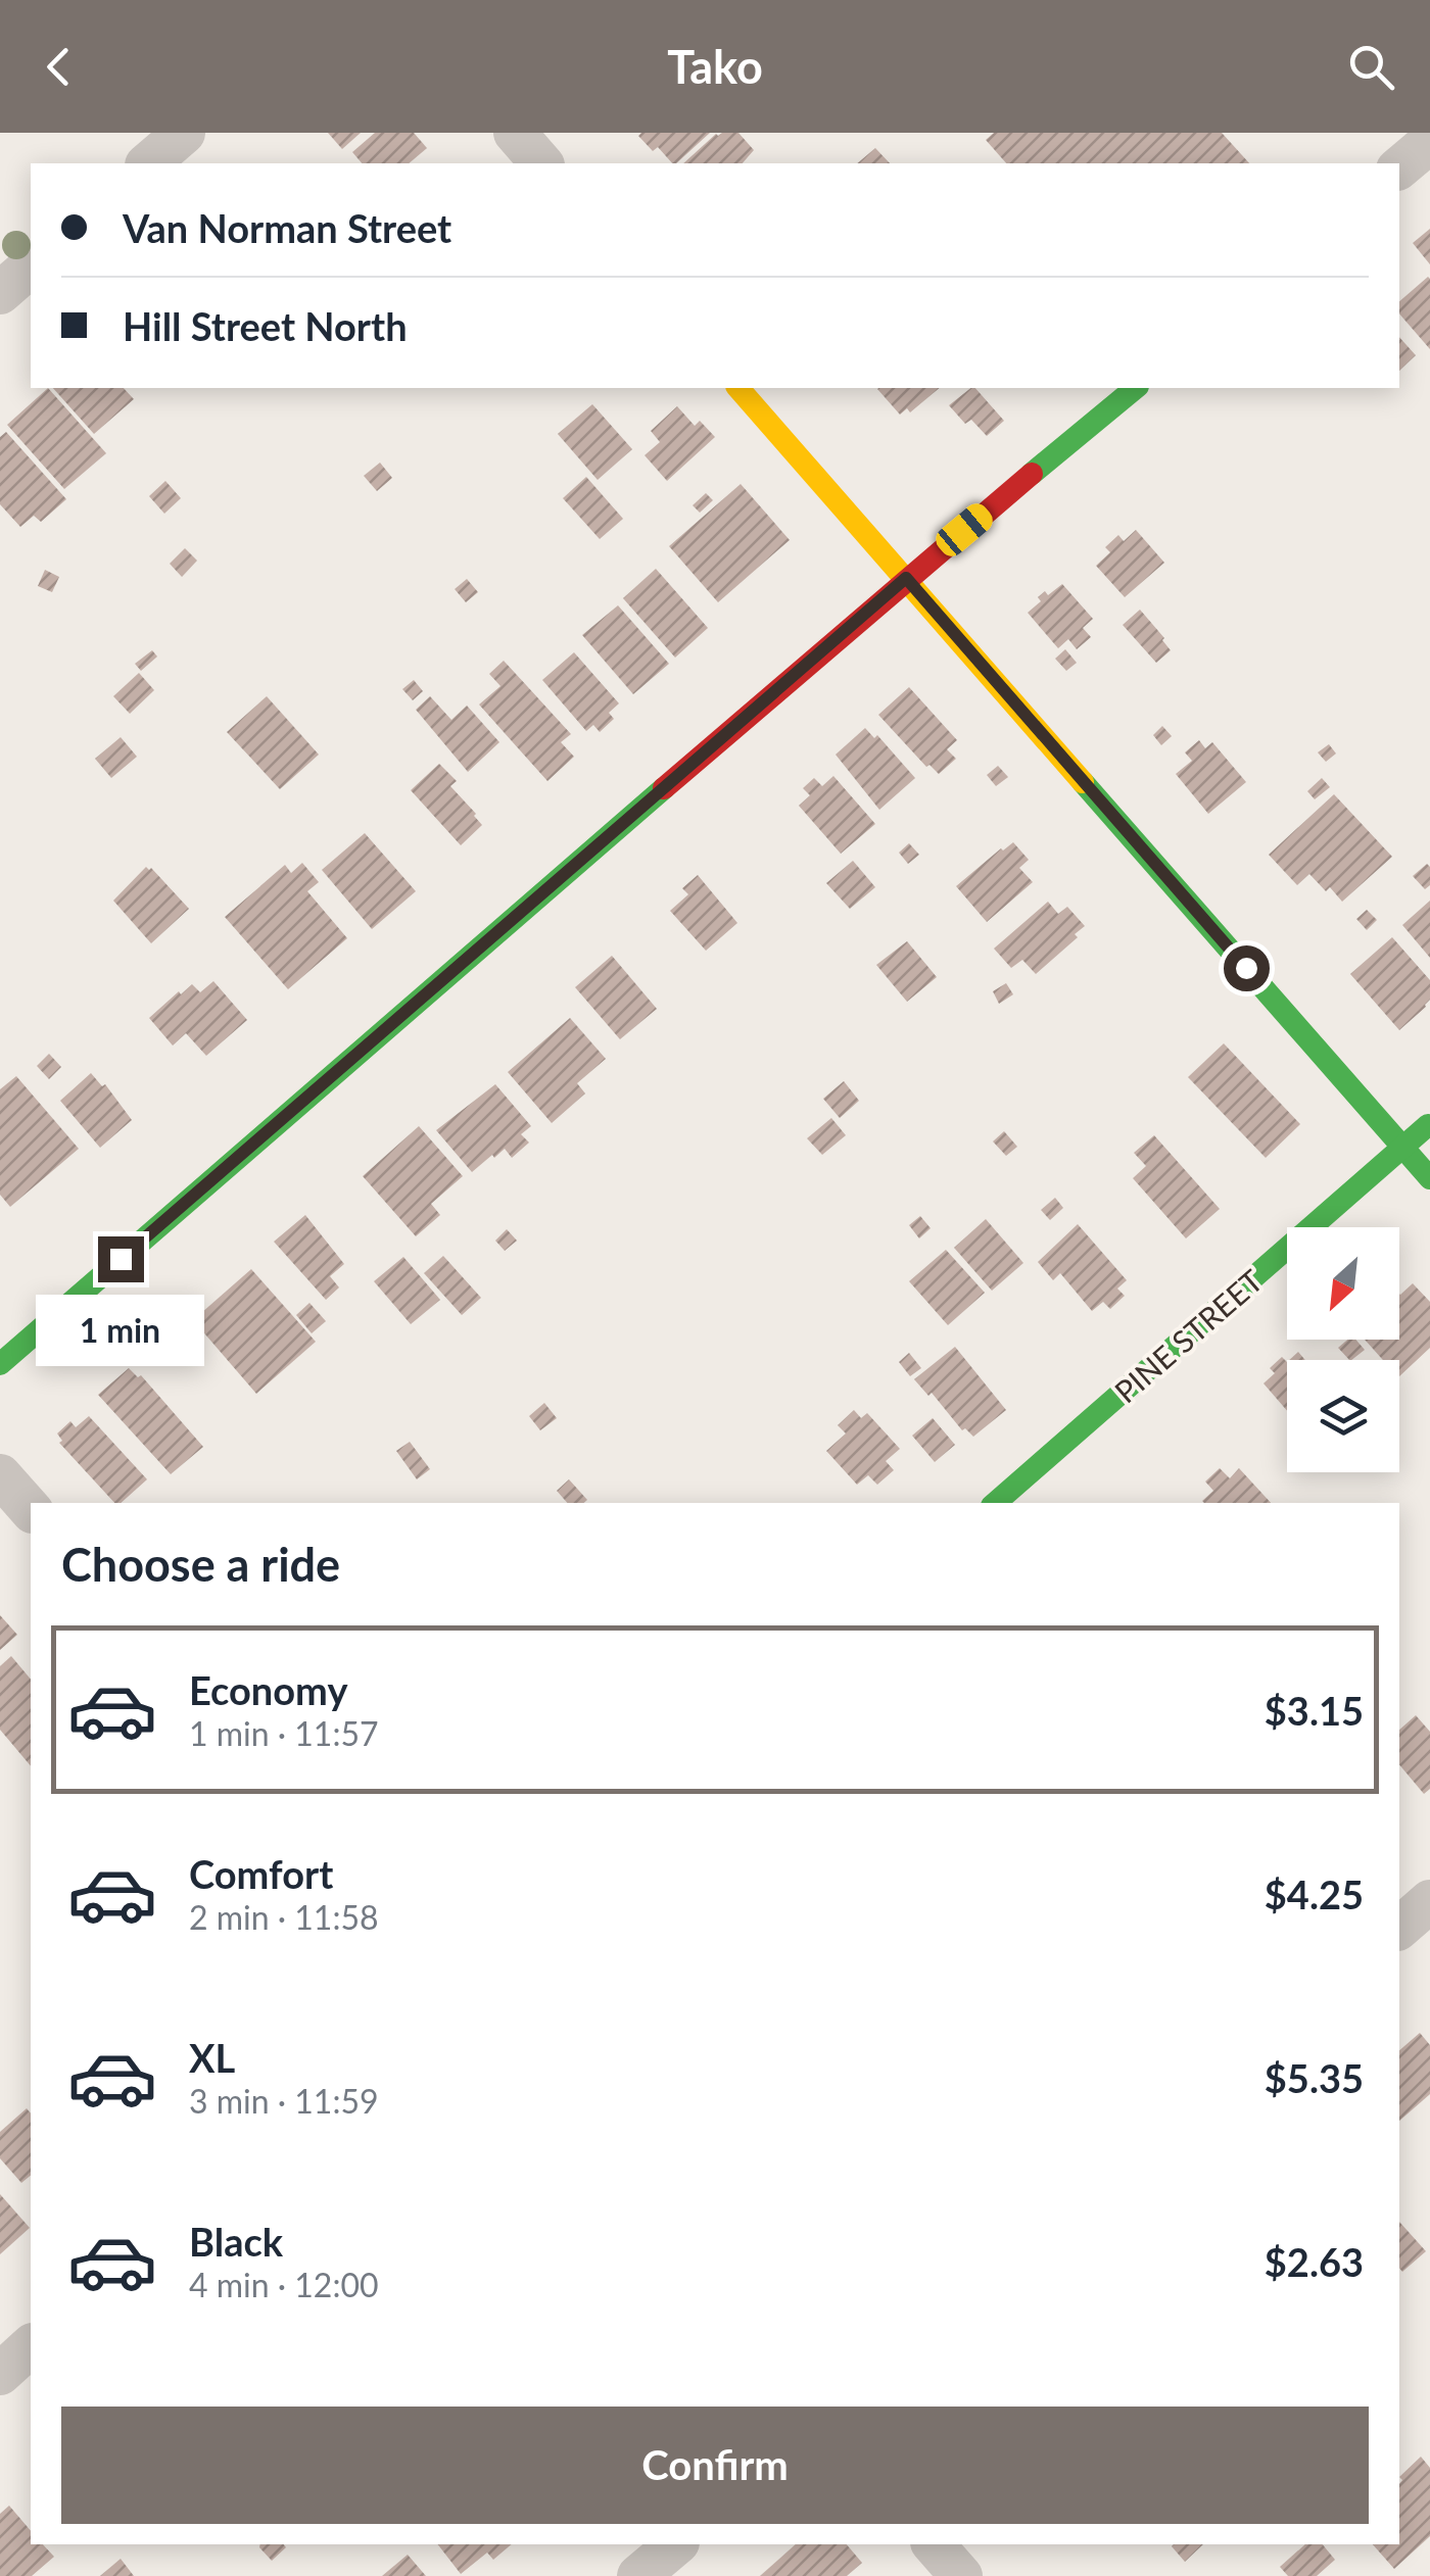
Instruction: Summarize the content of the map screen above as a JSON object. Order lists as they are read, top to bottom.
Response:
{
  "streets": {
    "street": ["PINE STREET"]
  },
  "north": "bottom left",
  "page": {
    "header": "Tako",
    "banner": ["Van Norman Street", "Hill Street North"],
    "bubble": "1 min",
    "heading": "Choose a ride",
    "list": [
      {
        "name": "Economy",
        "note": "1 min · 11:57",
        "value": "$3.15"
      },
      {
        "name": "Comfort",
        "note": "2 min · 11:58",
        "value": "$4.25"
      },
      {
        "name": "XL",
        "note": "3 min · 11:59",
        "value": "$5.35"
      },
      {
        "name": "Black",
        "note": "4 min · 12:00",
        "value": "$2.63"
      }
    ],
    "buttons": "Confirm"
  }
}
